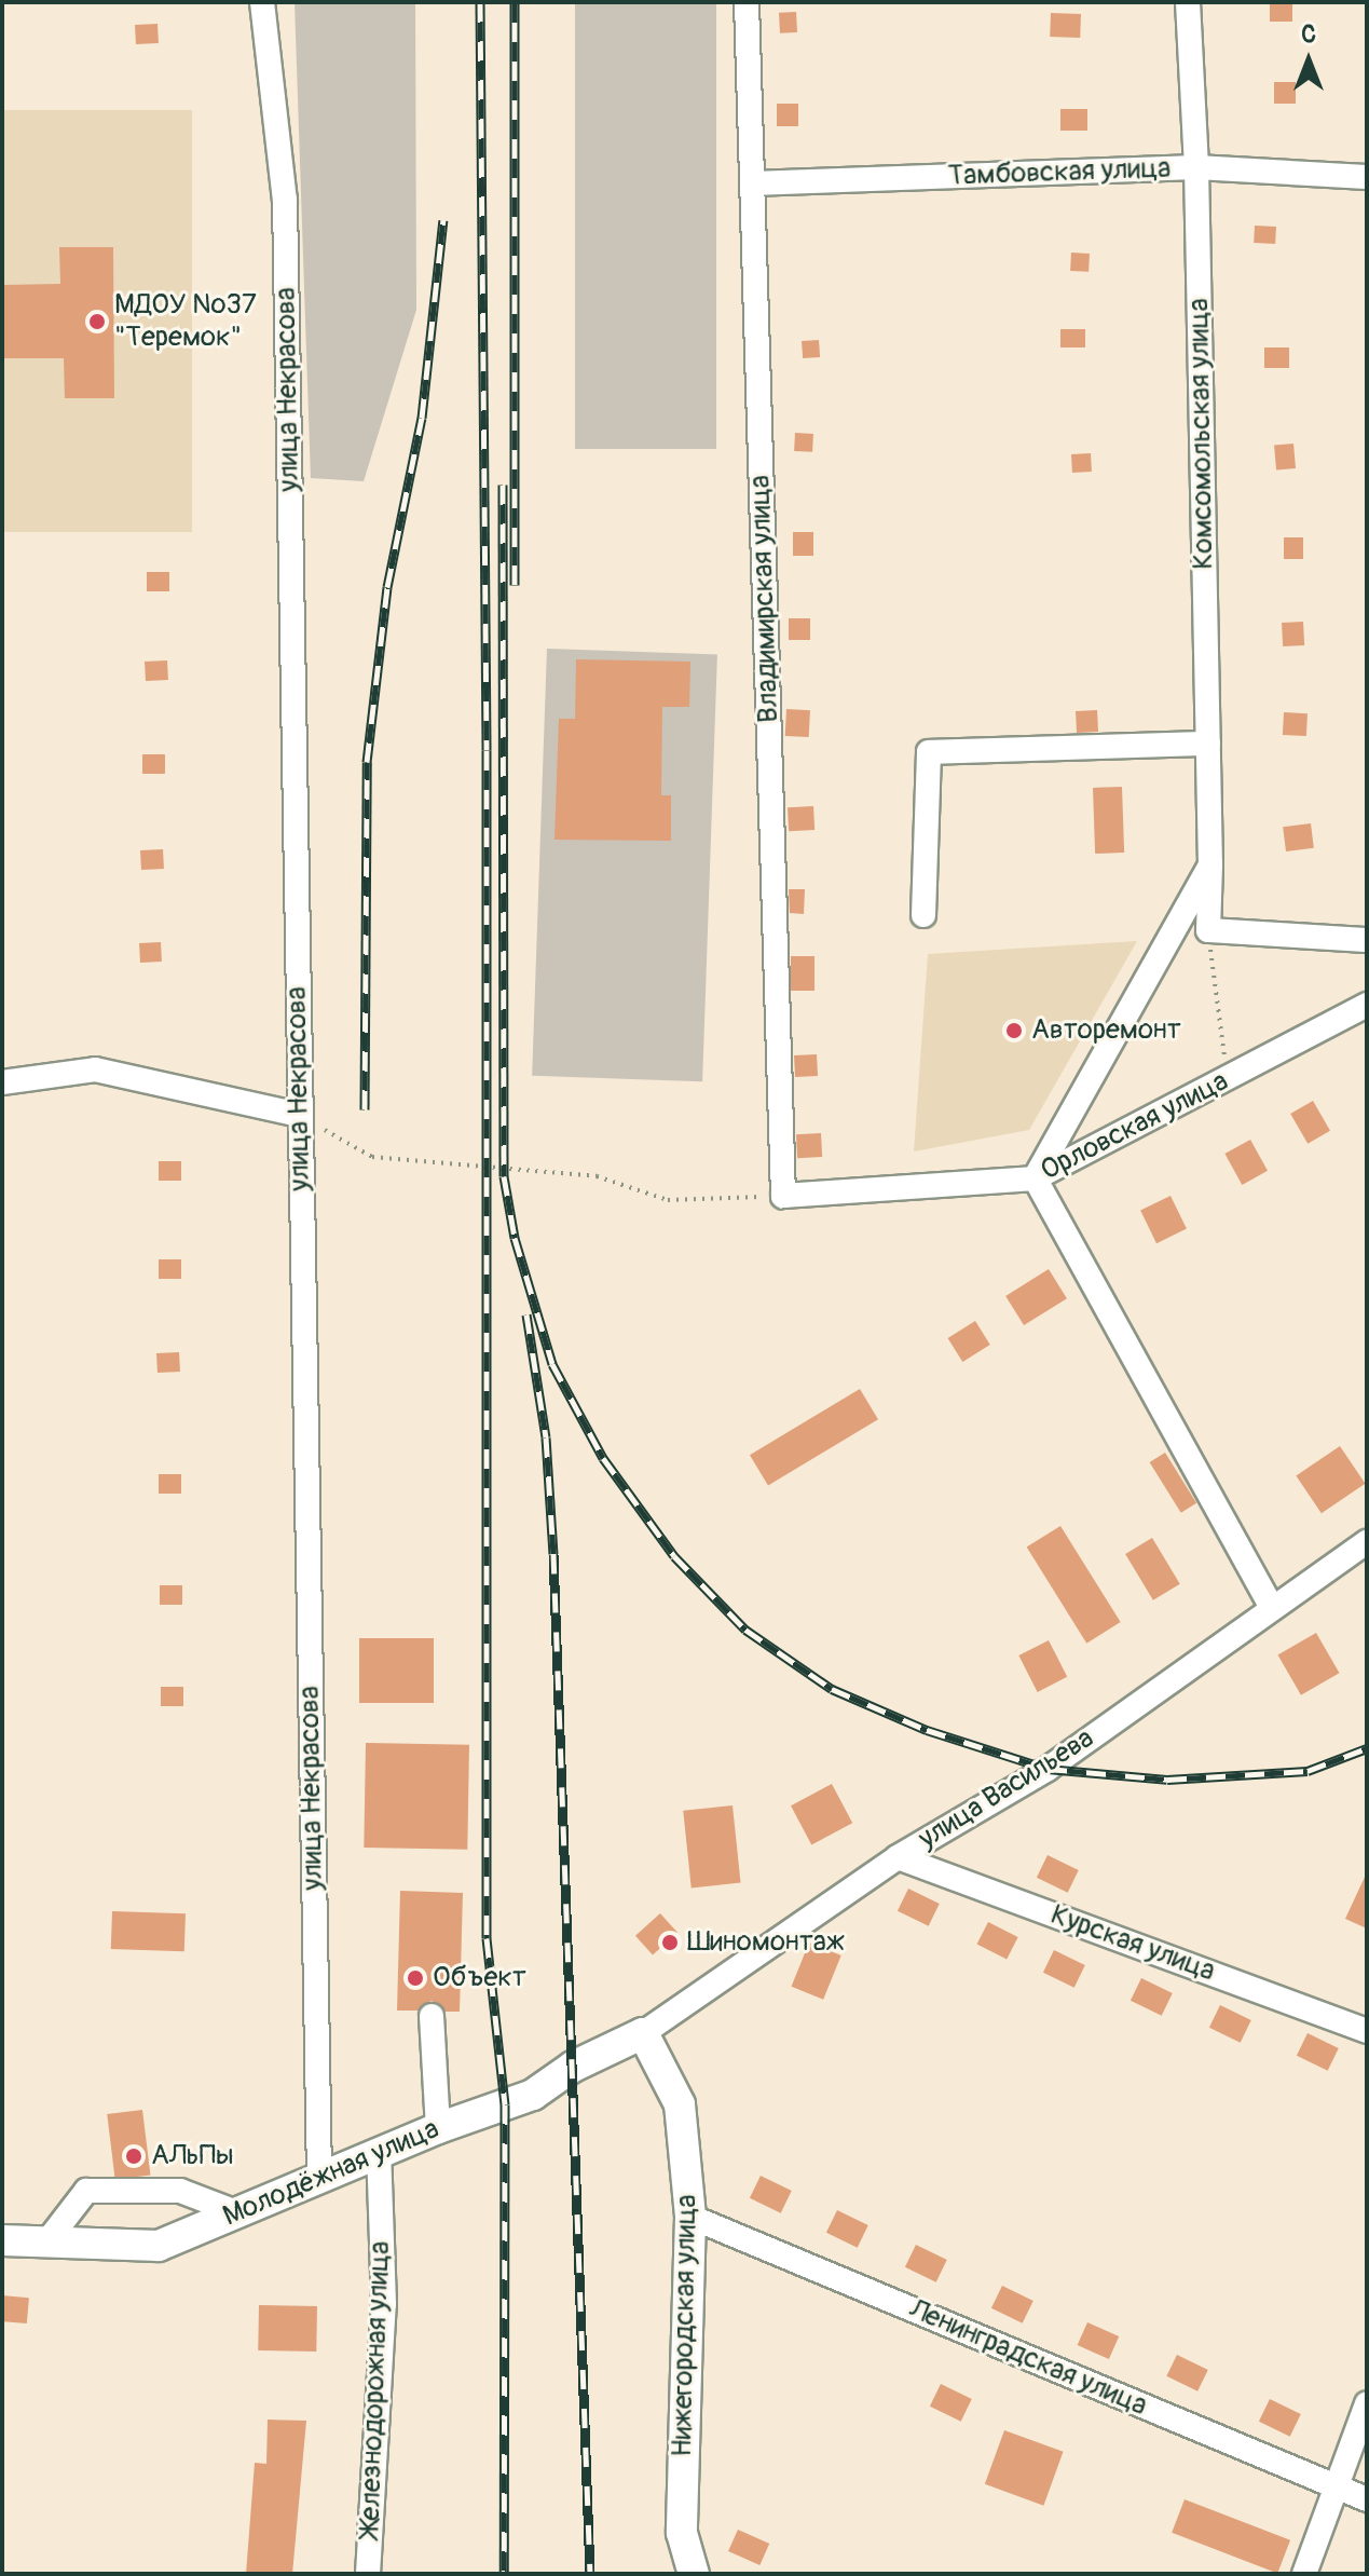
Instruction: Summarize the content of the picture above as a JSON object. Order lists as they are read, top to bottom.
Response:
{
  "streets": {
    "main road": ["Молодёжная улица", "Нижегородская улица"],
    "street": [
      "Тамбовская улица",
      "улица Некрасова",
      "Комсомольская улица",
      "Владимирская улица",
      "Орловская улица",
      "улица Васильева",
      "Курская улица",
      "Ленинградская улица",
      "Железнодорожная улица"
    ]
  },
  "crossings": [
    ["Тамбовская улица", "Комсомольская улица"],
    ["Тамбовская улица", "Владимирская улица"],
    ["улица Некрасова", "Молодёжная улица"],
    ["Владимирская улица", "Орловская улица"],
    ["улица Васильева", "Курская улица"],
    ["улица Васильева", "Молодёжная улица"],
    ["улица Васильева", "Нижегородская улица"],
    ["Молодёжная улица", "Нижегородская улица"],
    ["Молодёжная улица", "Железнодорожная улица"],
    ["Нижегородская улица", "Ленинградская улица"]
  ],
  "places": [
    "МДОУ №37 \"Теремок\"",
    "Авторемонт",
    "Шиномонтаж",
    "Объект",
    "АЛьПы"
  ],
  "north": "top"
}
